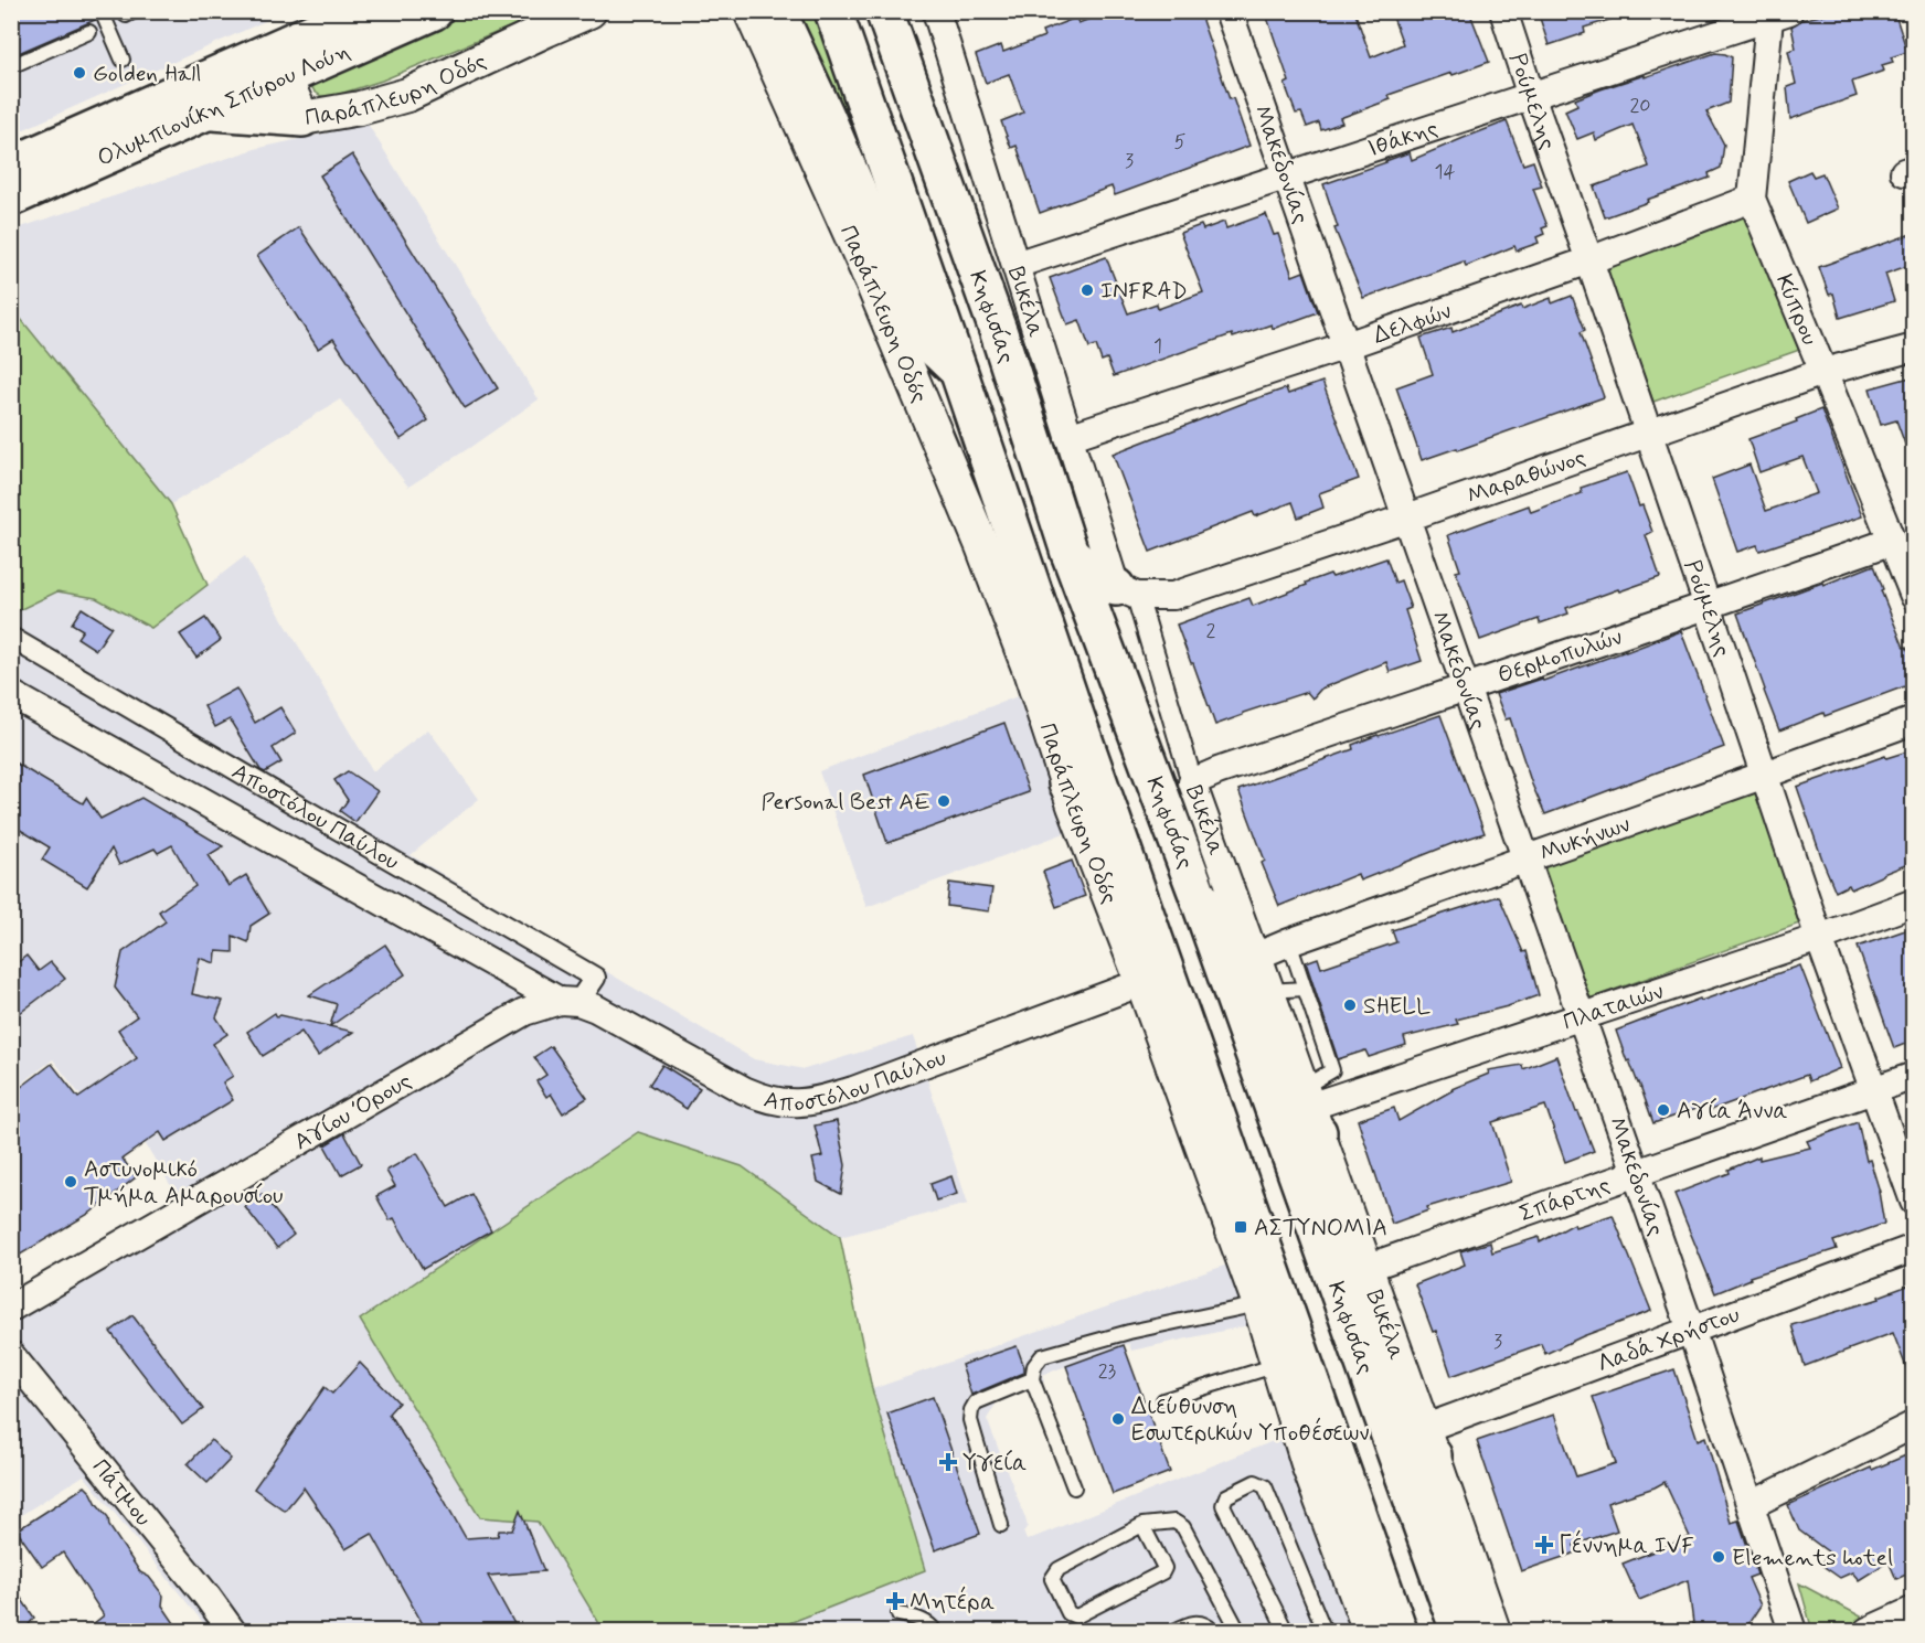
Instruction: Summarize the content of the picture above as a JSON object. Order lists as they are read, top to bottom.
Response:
{
  "streets": {
    "main road": ["Ολυμπιονίκη Σπύρου Λούη", "Κηφισίας"],
    "street": [
      "Παράπλευρη Οδός",
      "Ρούμελης",
      "Ιθάκης",
      "Μακεδονίας",
      "Βικέλα",
      "Κύπρου",
      "Δελφών",
      "Μαραθώνος",
      "Θερμοπυλών",
      "Αποστόλου Παύλου",
      "Μυκήνων",
      "Πλαταιών",
      "Αγίου Όρους",
      "Σπάρτης",
      "Λαδά Χρήστου",
      "Πάτμου"
    ]
  },
  "crossings": [
    ["Παράπλευρη Οδός", "Ολυμπιονίκη Σπύρου Λούη"],
    ["Παράπλευρη Οδός", "Αποστόλου Παύλου"],
    ["Ρούμελης", "Ιθάκης"],
    ["Ρούμελης", "Δελφών"],
    ["Ρούμελης", "Μαραθώνος"],
    ["Ρούμελης", "Θερμοπυλών"],
    ["Ρούμελης", "Μυκήνων"],
    ["Ρούμελης", "Πλαταιών"],
    ["Ρούμελης", "Σπάρτης"],
    ["Ιθάκης", "Μακεδονίας"],
    ["Ιθάκης", "Βικέλα"],
    ["Ιθάκης", "Κύπρου"],
    ["Μακεδονίας", "Δελφών"],
    ["Μακεδονίας", "Μαραθώνος"],
    ["Μακεδονίας", "Θερμοπυλών"],
    ["Μακεδονίας", "Μυκήνων"],
    ["Μακεδονίας", "Πλαταιών"],
    ["Μακεδονίας", "Σπάρτης"],
    ["Μακεδονίας", "Λαδά Χρήστου"],
    ["Βικέλα", "Δελφών"],
    ["Βικέλα", "Μαραθώνος"],
    ["Βικέλα", "Θερμοπυλών"],
    ["Βικέλα", "Μυκήνων"],
    ["Βικέλα", "Πλαταιών"],
    ["Βικέλα", "Σπάρτης"],
    ["Βικέλα", "Λαδά Χρήστου"],
    ["Κύπρου", "Δελφών"],
    ["Κύπρου", "Μαραθώνος"],
    ["Κύπρου", "Θερμοπυλών"],
    ["Αποστόλου Παύλου", "Αγίου Όρους"]
  ],
  "places": {
    "other": [
      "Golden Hall",
      "INFRAD",
      "Personal Best AE",
      "SHELL",
      "Αγία Άννα",
      "Αστυνομικό Τμήμα Αμαρουσίου",
      "Διεύθυνση Εσωτερικών Υποθέσεων",
      "Elements hotel"
    ],
    "transit": ["ΑΣΤΥΝΟΜΙΑ"],
    "health": ["Υγεία", "Γέννημα IVF", "Μητέρα"]
  },
  "house_numbers": [
    "20",
    "5",
    "3",
    "14",
    "1",
    "2",
    "3",
    "23"
  ]
}
